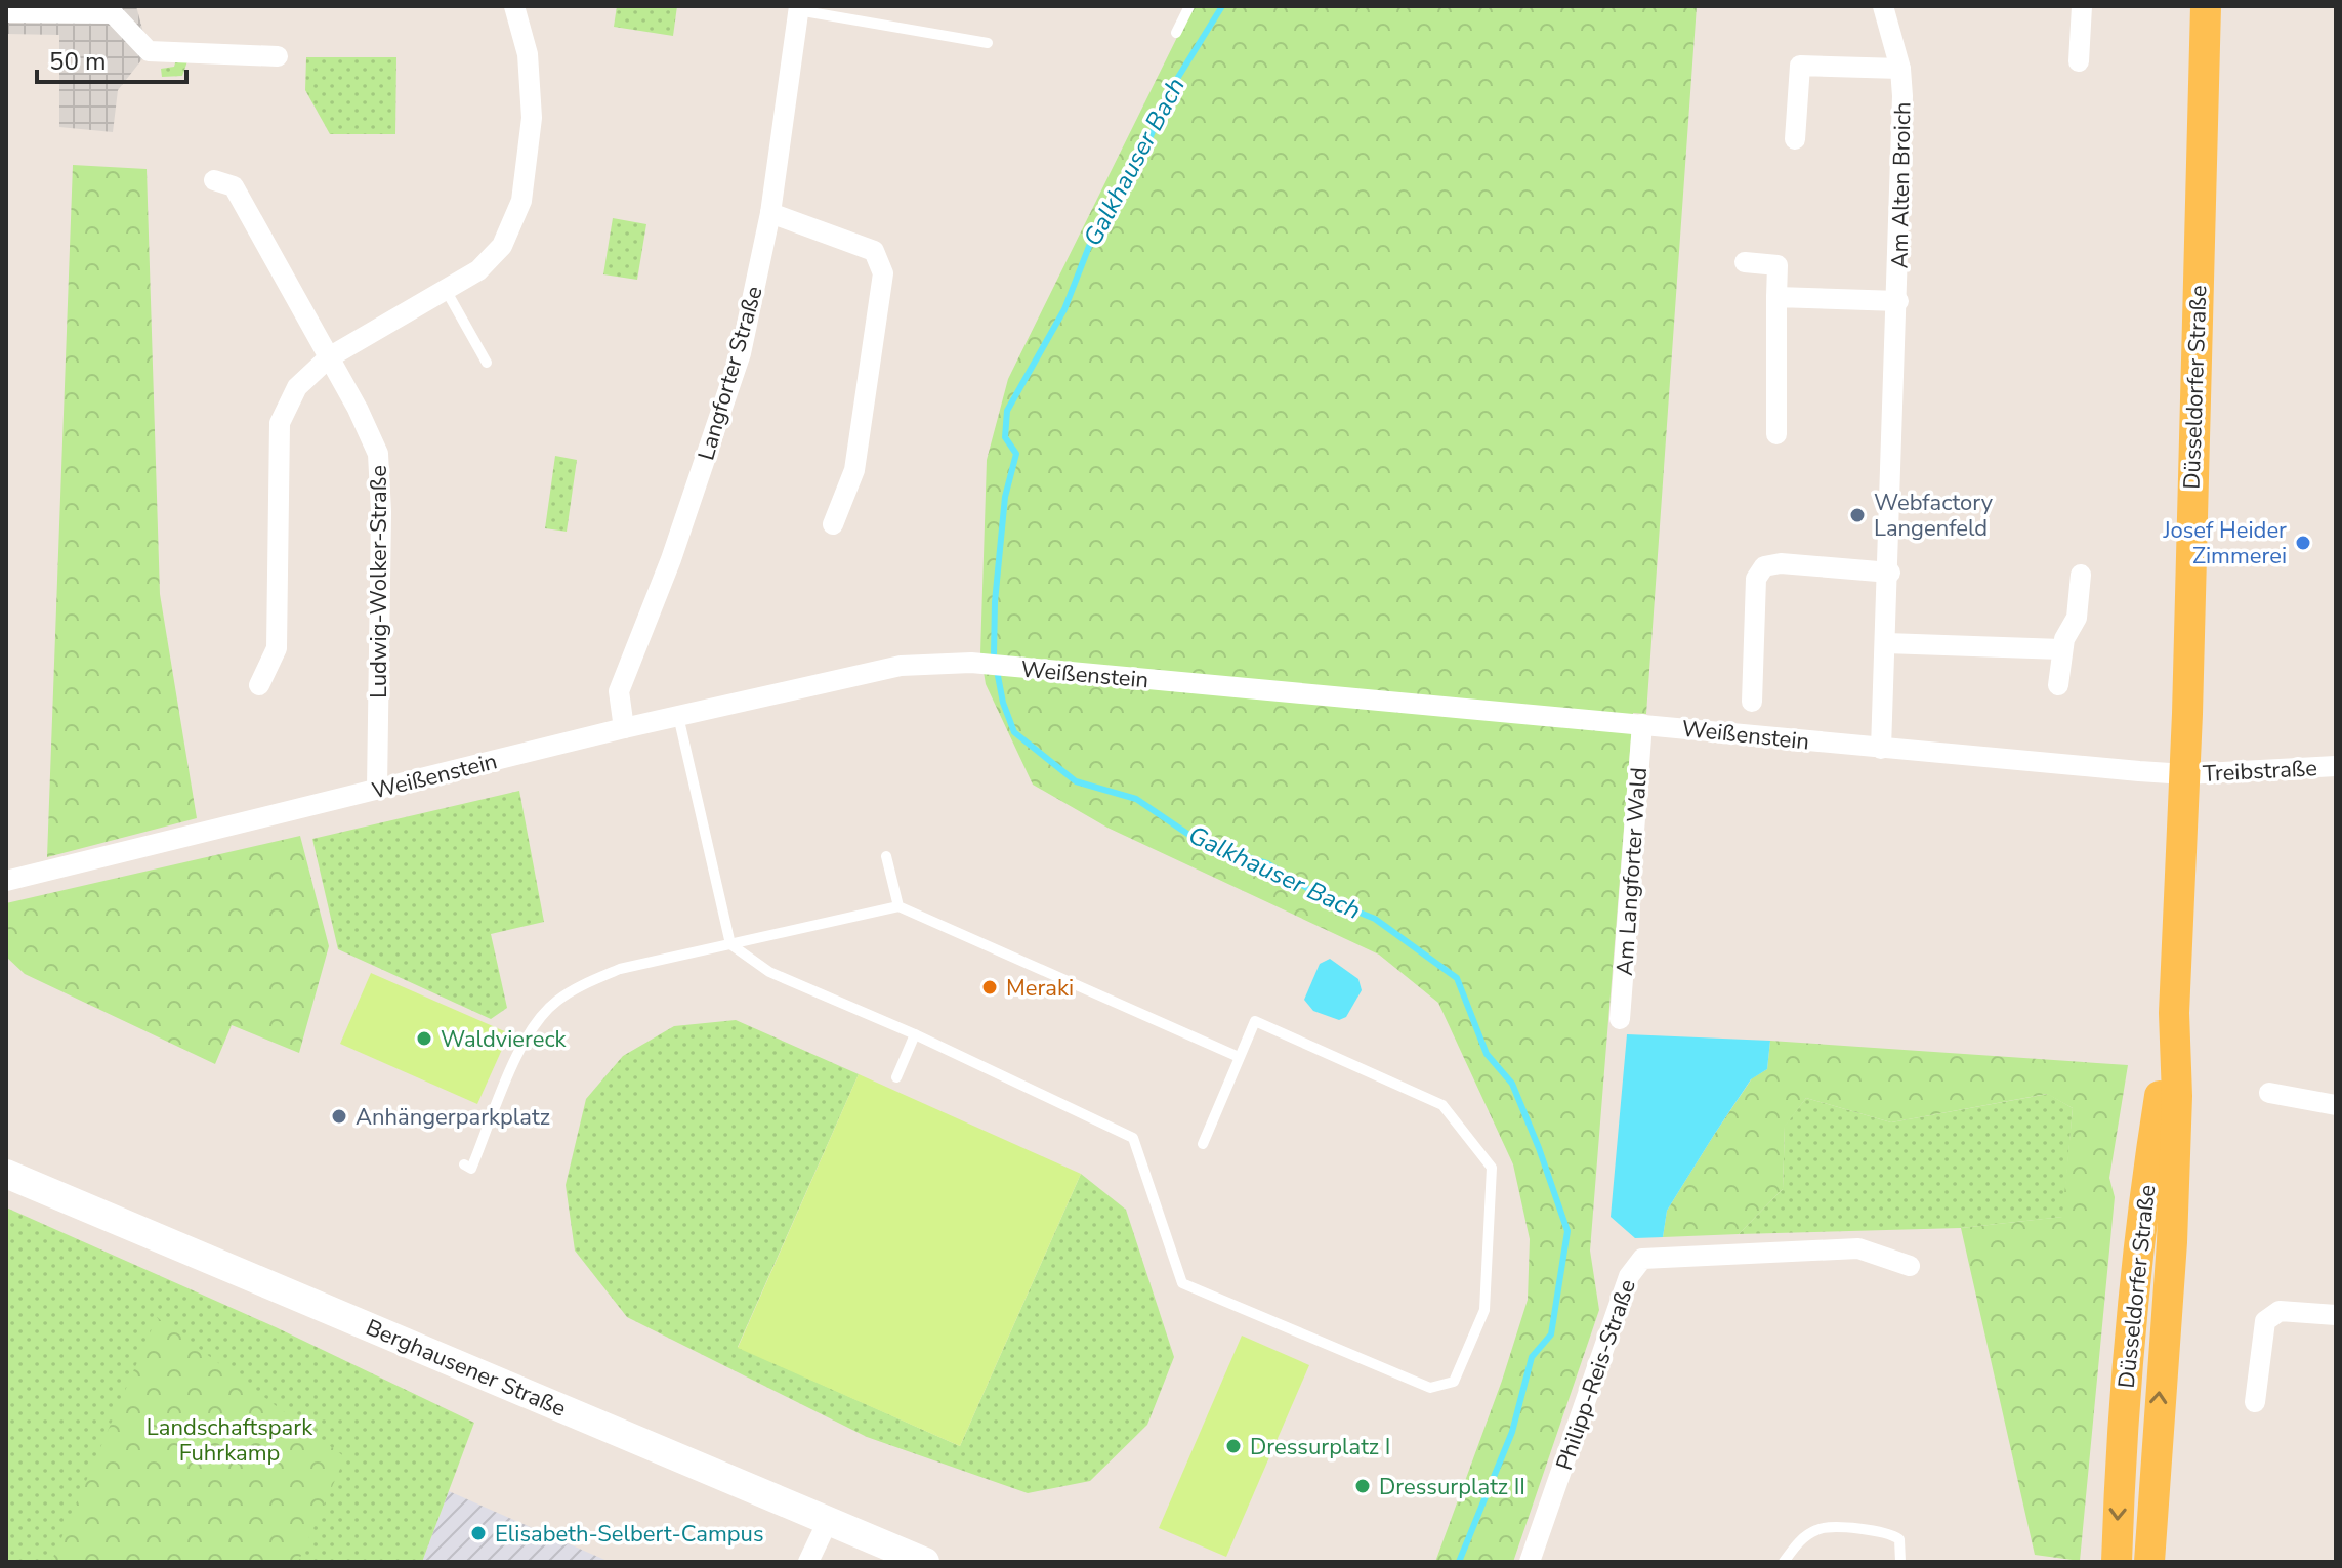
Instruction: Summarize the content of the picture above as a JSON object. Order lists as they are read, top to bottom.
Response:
{
  "streets": {
    "main road": ["Düsseldorfer Straße", "Berghausener Straße"],
    "street": [
      "Am Alten Broich",
      "Langforter Straße",
      "Ludwig-Wolker-Straße",
      "Weißenstein",
      "Treibstraße",
      "Am Langforter Wald",
      "Philipp-Reis-Straße"
    ]
  },
  "crossings": [
    ["Am Alten Broich", "Weißenstein"],
    ["Langforter Straße", "Weißenstein"],
    ["Düsseldorfer Straße", "Weißenstein"],
    ["Düsseldorfer Straße", "Treibstraße"],
    ["Ludwig-Wolker-Straße", "Weißenstein"],
    ["Weißenstein", "Treibstraße"],
    ["Weißenstein", "Am Langforter Wald"]
  ],
  "water": ["Galkhauser Bach"],
  "parks": ["Landschaftspark Fuhrkamp"],
  "places": [
    "Webfactory Langenfeld",
    "Josef Heider Zimmerei",
    "Meraki",
    "Waldviereck",
    "Anhängerparkplatz",
    "Dressurplatz I",
    "Dressurplatz II",
    "Elisabeth-Selbert-Campus"
  ],
  "scale_bar": "50 m"
}
